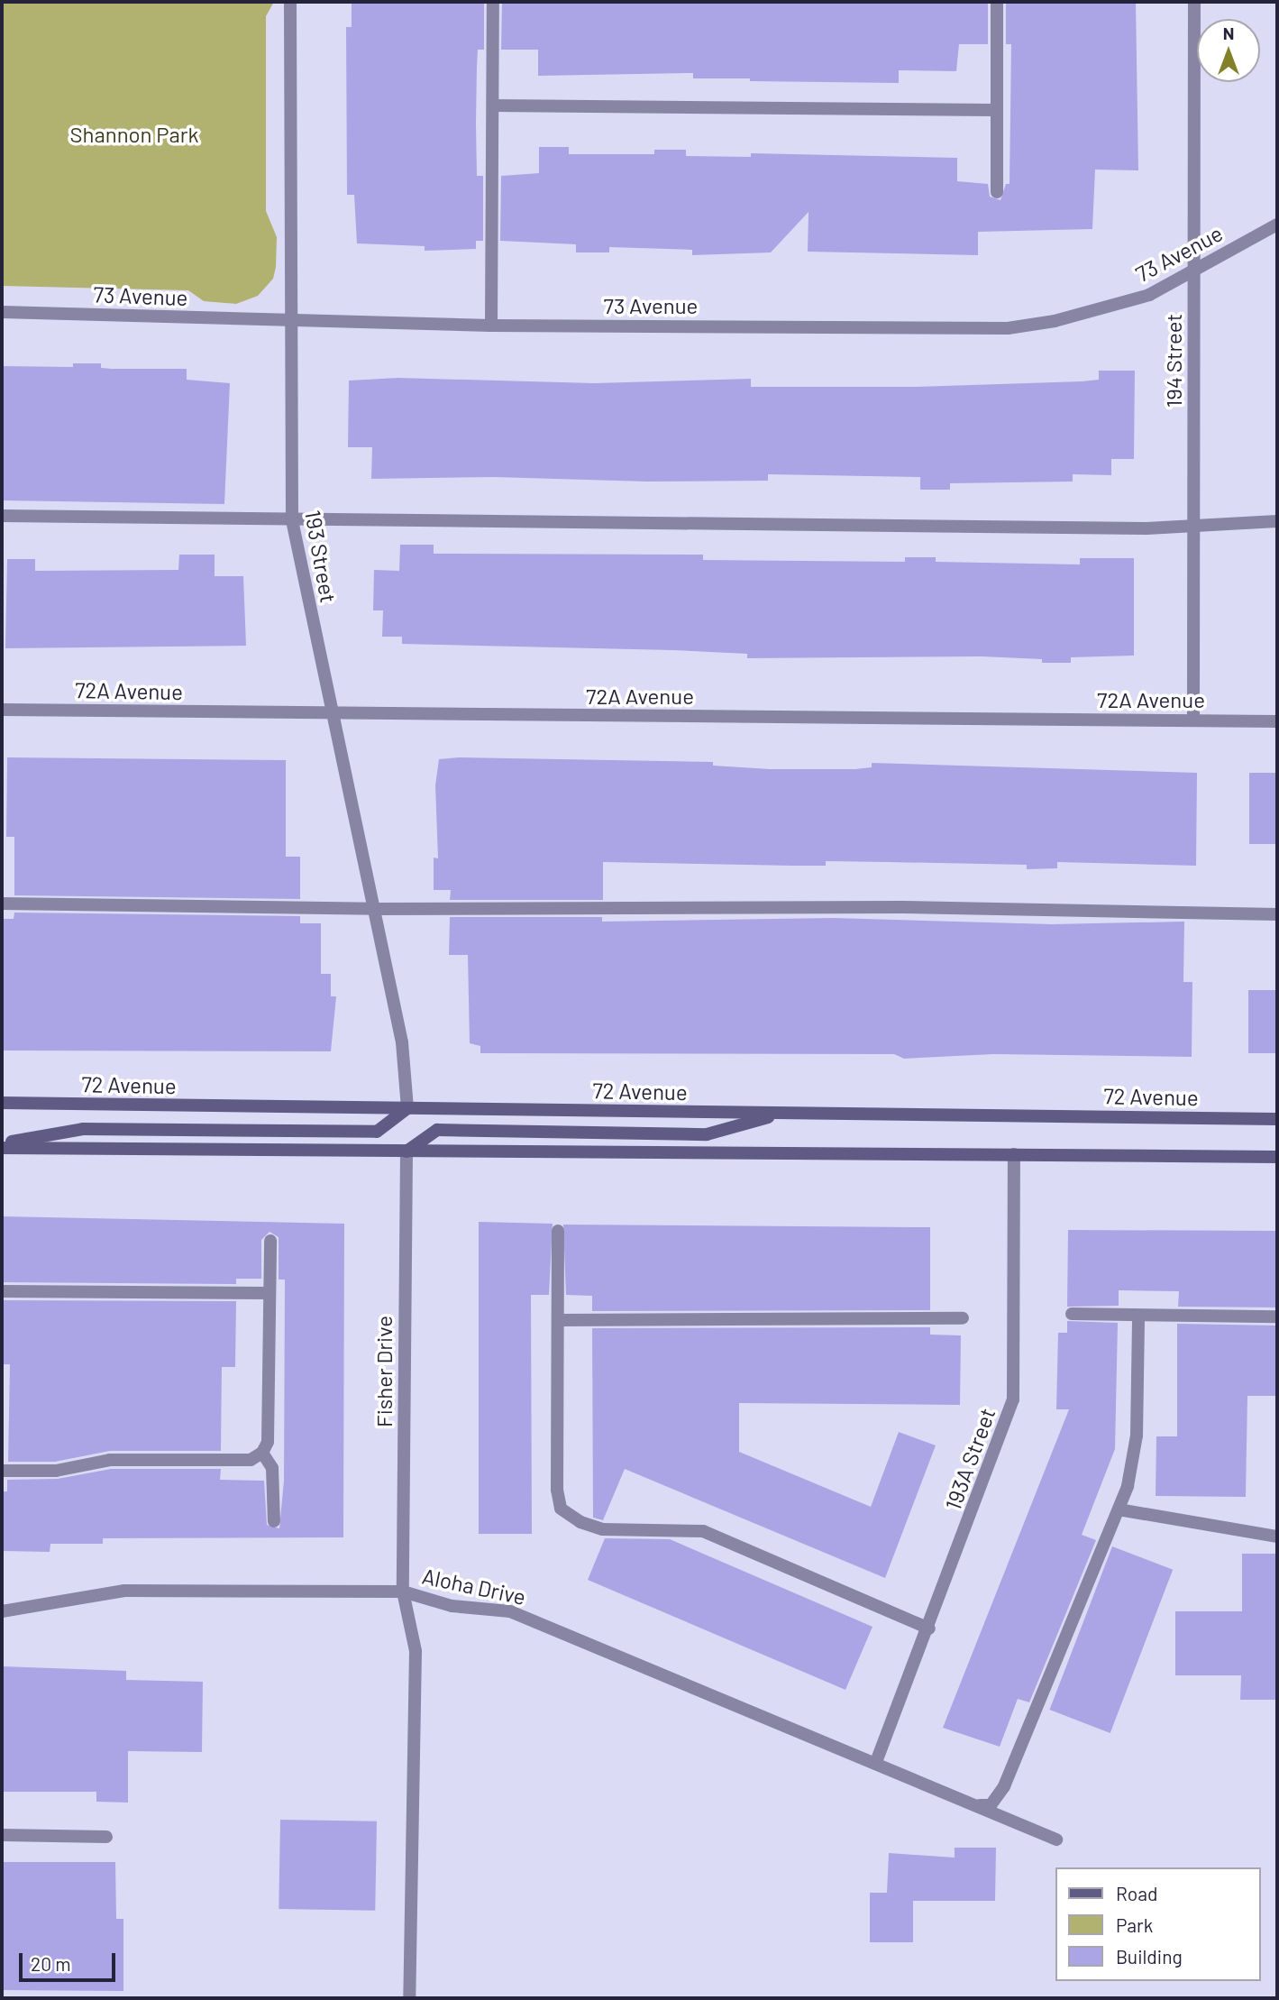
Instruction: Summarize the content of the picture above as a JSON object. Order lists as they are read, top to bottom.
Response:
{
  "streets": {
    "main road": ["72 Avenue"],
    "street": [
      "73 Avenue",
      "194 Street",
      "193 Street",
      "72A Avenue",
      "Fisher Drive",
      "193A Street",
      "Aloha Drive"
    ]
  },
  "crossings": [
    ["73 Avenue", "194 Street"],
    ["73 Avenue", "193 Street"],
    ["194 Street", "72A Avenue"],
    ["193 Street", "72A Avenue"],
    ["193 Street", "72 Avenue"],
    ["Fisher Drive", "Aloha Drive"],
    ["193A Street", "Aloha Drive"]
  ],
  "parks": ["Shannon Park"],
  "legend": ["Road", "Park", "Building"],
  "scale_bar": "20 m",
  "north": "top"
}
